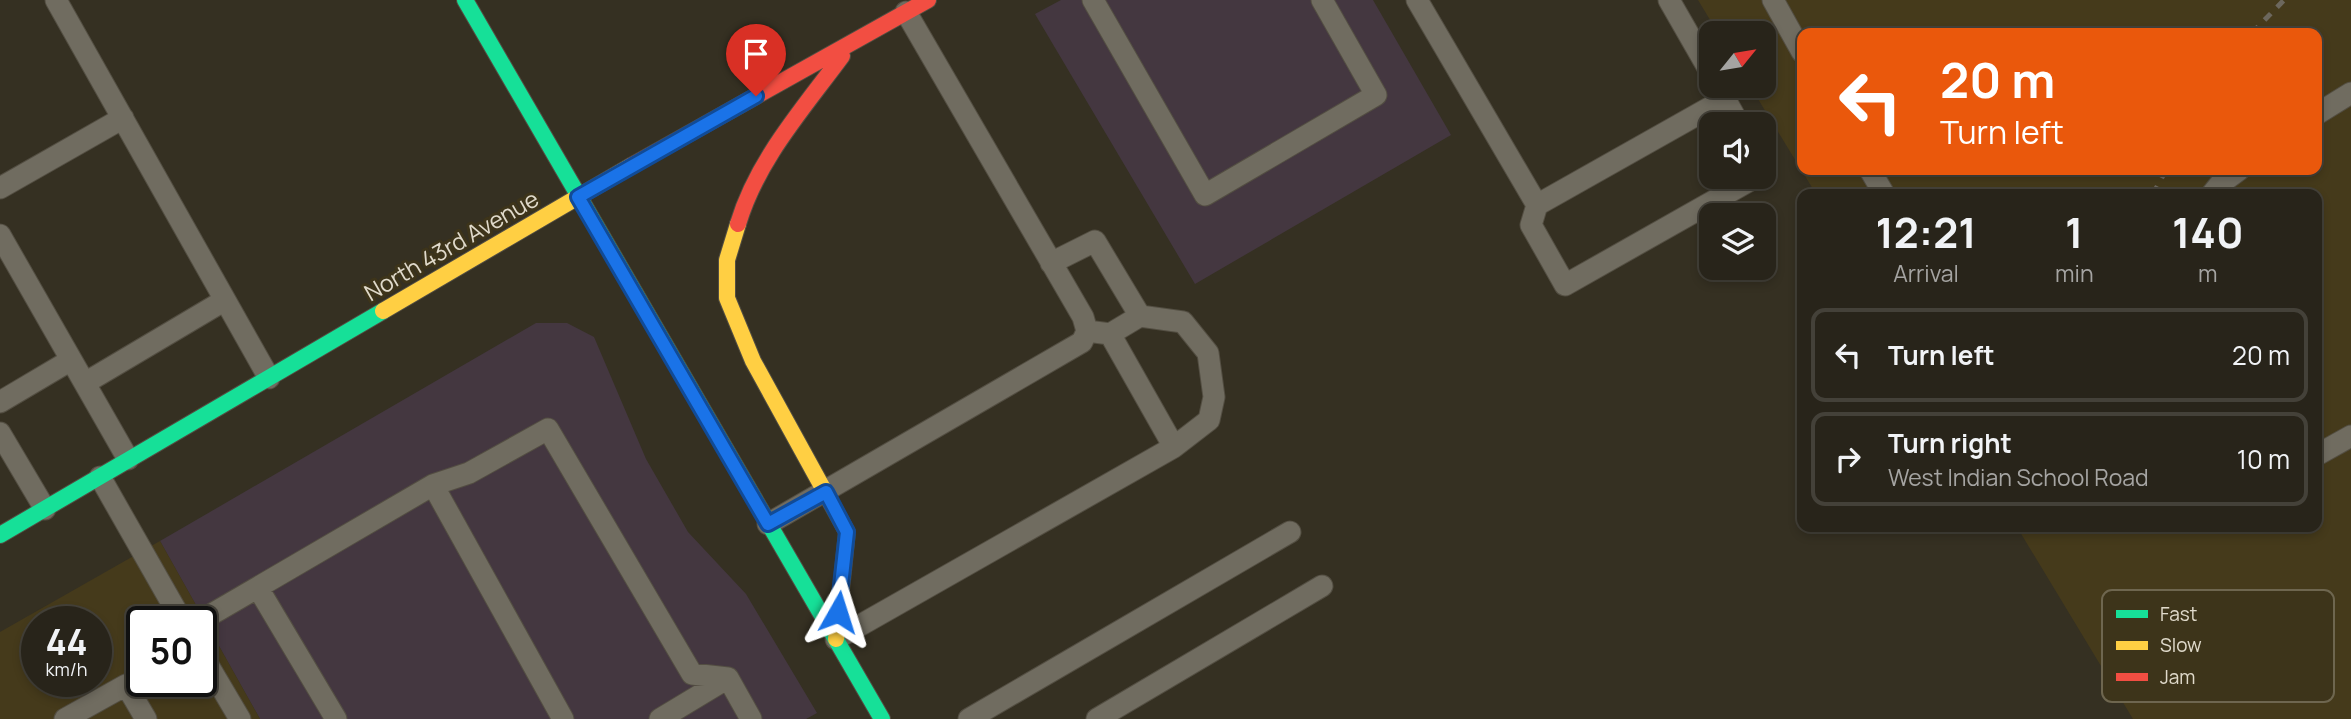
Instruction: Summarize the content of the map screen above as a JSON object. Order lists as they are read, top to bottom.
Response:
{
  "streets": {
    "main road": ["North 43rd Avenue"]
  },
  "legend": ["Fast", "Slow", "Jam"],
  "north": "top right",
  "page": {
    "turn": ["20 m", "Turn left"],
    "eta": [
      "12:21",
      "Arrival",
      "1",
      "min",
      "140",
      "m"
    ],
    "list": [
      {
        "name": "Turn left",
        "value": "20 m"
      },
      {
        "name": "Turn right",
        "note": "West Indian School Road",
        "value": "10 m"
      }
    ],
    "speed": "44 km/h",
    "limit": "50"
  }
}
